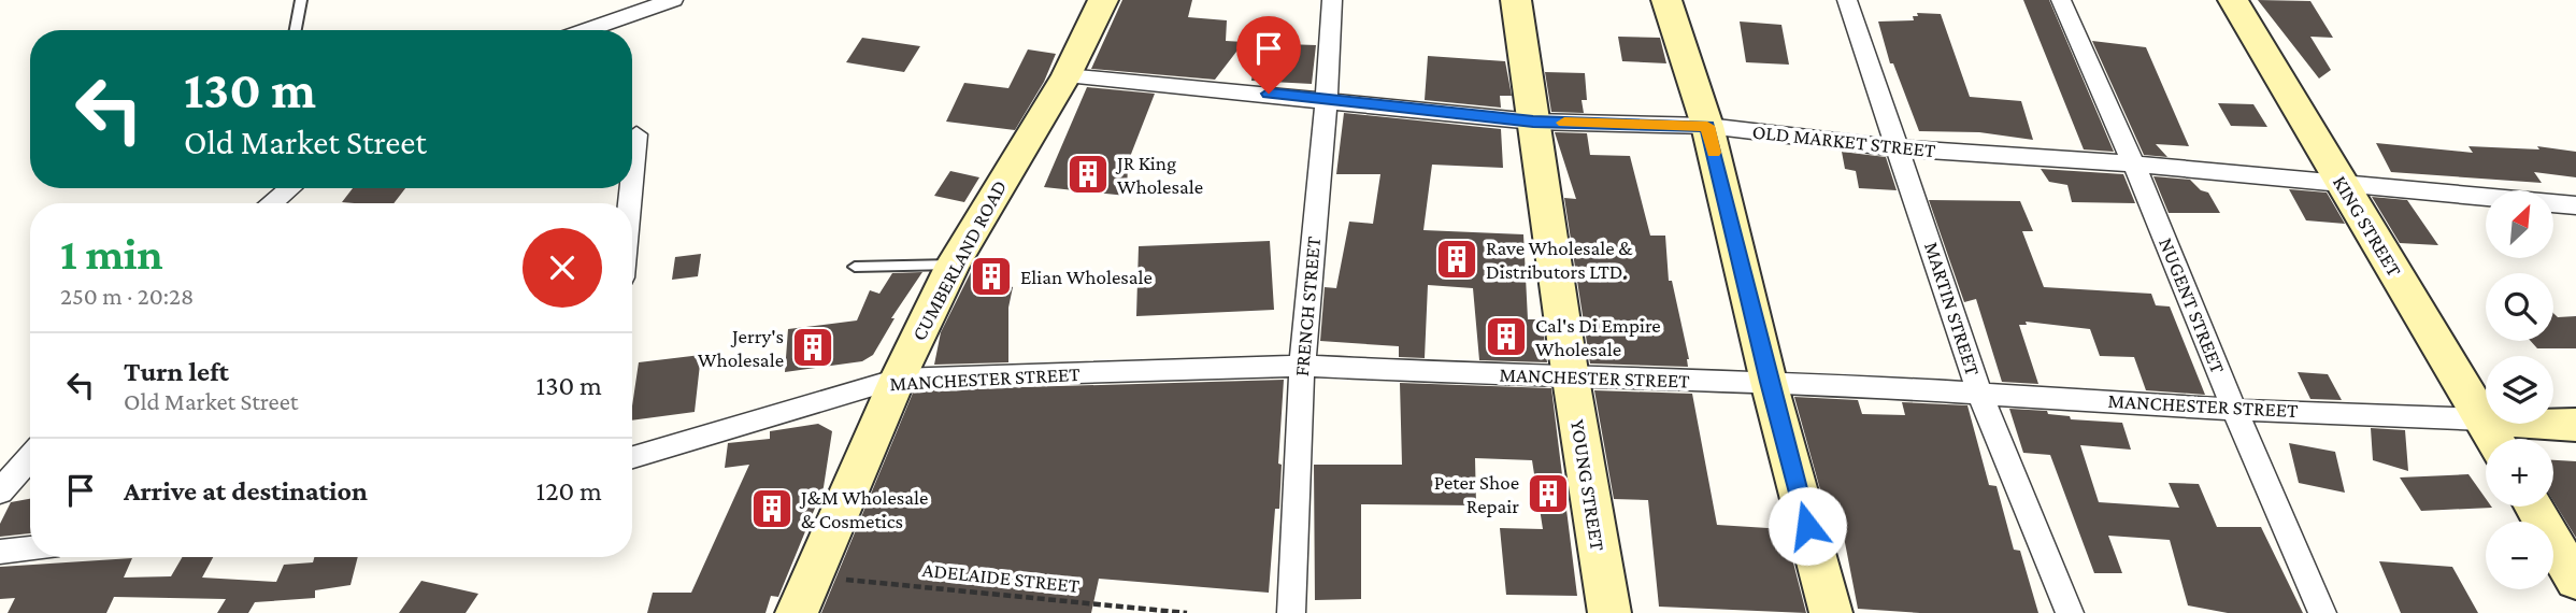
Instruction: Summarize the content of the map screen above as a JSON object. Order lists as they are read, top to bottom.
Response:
{
  "streets": {
    "street": [
      "OLD MARKET STREET",
      "KING STREET",
      "CUMBERLAND ROAD",
      "NUGENT STREET",
      "FRENCH STREET",
      "MARTIN STREET",
      "MANCHESTER STREET",
      "YOUNG STREET"
    ],
    "path": ["ADELAIDE STREET"]
  },
  "crossings": [
    ["OLD MARKET STREET", "KING STREET"],
    ["OLD MARKET STREET", "CUMBERLAND ROAD"],
    ["OLD MARKET STREET", "NUGENT STREET"],
    ["OLD MARKET STREET", "FRENCH STREET"],
    ["OLD MARKET STREET", "MARTIN STREET"],
    ["OLD MARKET STREET", "YOUNG STREET"],
    ["KING STREET", "MANCHESTER STREET"],
    ["CUMBERLAND ROAD", "MANCHESTER STREET"],
    ["CUMBERLAND ROAD", "ADELAIDE STREET"],
    ["NUGENT STREET", "MANCHESTER STREET"],
    ["FRENCH STREET", "MANCHESTER STREET"],
    ["MARTIN STREET", "MANCHESTER STREET"],
    ["MANCHESTER STREET", "YOUNG STREET"]
  ],
  "places": {
    "building": [
      "JR King Wholesale",
      "Rave Wholesale & Distributors LTD.",
      "Elian Wholesale",
      "Cal's Di Empire Wholesale",
      "Jerry's Wholesale",
      "Peter Shoe Repair",
      "J&M Wholesale & Cosmetics"
    ]
  },
  "north": "top right",
  "page": {
    "turn": ["130 m", "Old Market Street"],
    "map_buttons": ["+", "−"],
    "heading": ["1 min", "250 m · 20:28"],
    "list": [
      {
        "name": "Turn left",
        "note": "Old Market Street",
        "value": "130 m"
      },
      {
        "name": "Arrive at destination",
        "value": "120 m"
      }
    ]
  }
}
